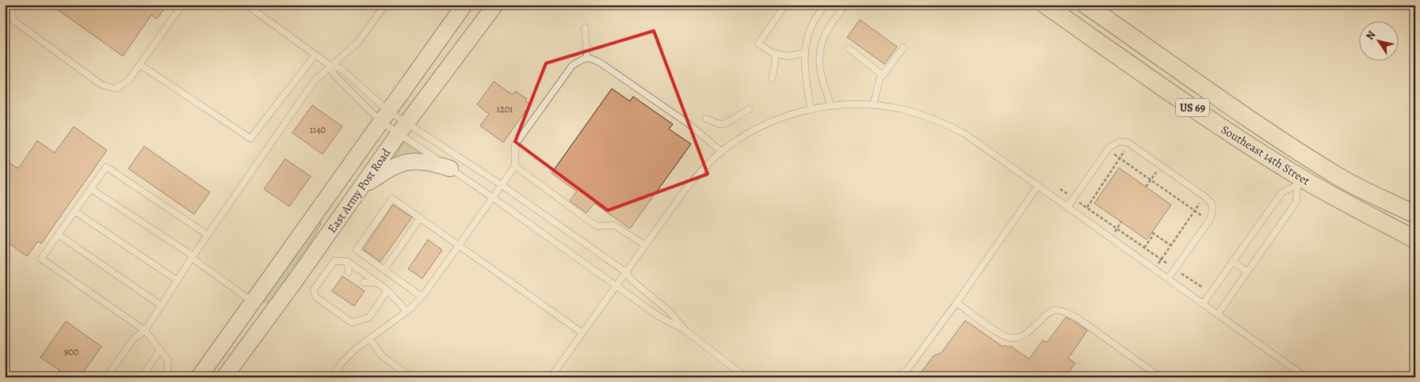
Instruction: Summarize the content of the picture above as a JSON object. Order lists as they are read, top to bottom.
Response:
{
  "streets": {
    "main road": ["US 69", "Southeast 14th Street", "East Army Post Road"]
  },
  "house_numbers": ["1201", "1140", "900"],
  "north": "top left"
}
